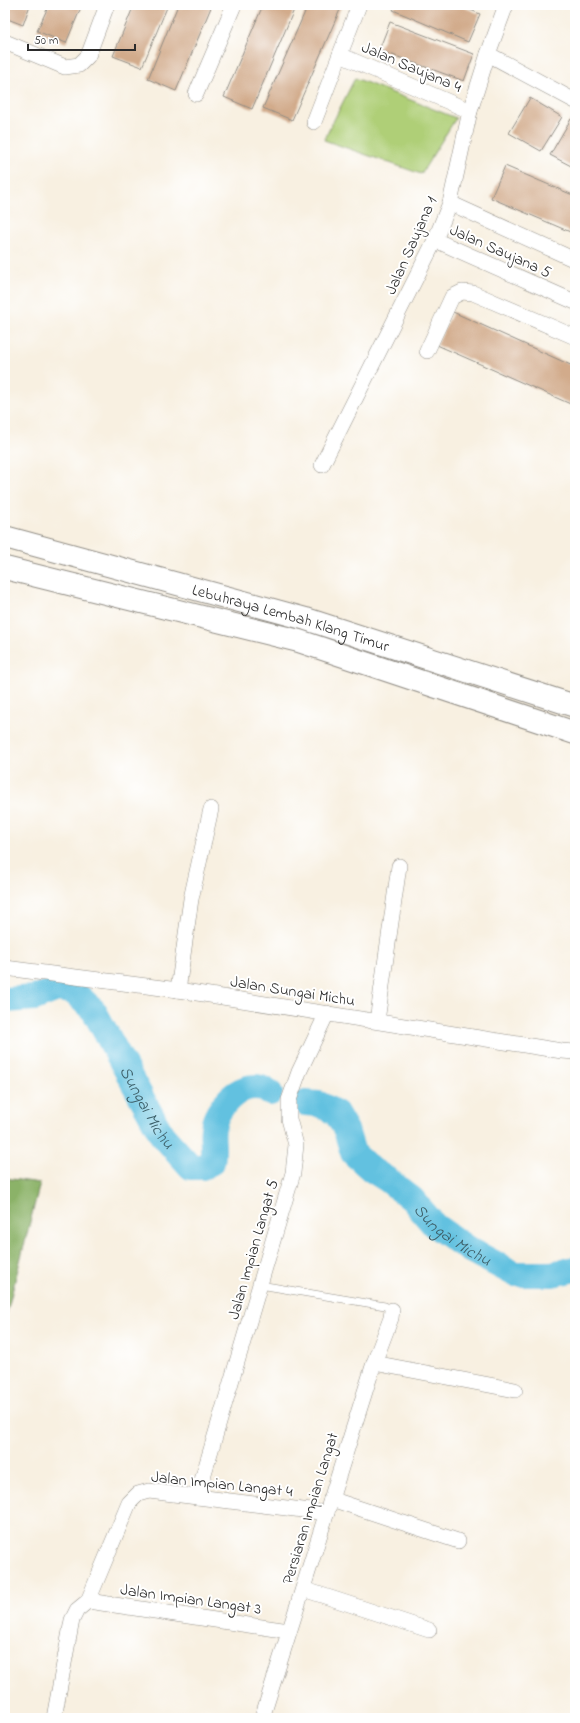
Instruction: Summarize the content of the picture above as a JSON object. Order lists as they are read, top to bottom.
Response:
{
  "streets": {
    "highway": ["Lebuhraya Lembah Klang Timur"],
    "street": [
      "Jalan Saujana 4",
      "Jalan Saujana 1",
      "Jalan Saujana 5",
      "Jalan Sungai Michu",
      "Jalan Impian Langat 5",
      "Jalan Impian Langat 4",
      "Persiaran Impian Langat",
      "Jalan Impian Langat 3"
    ]
  },
  "crossings": [
    ["Jalan Saujana 4", "Jalan Saujana 1"],
    ["Jalan Saujana 1", "Jalan Saujana 5"],
    ["Jalan Sungai Michu", "Jalan Impian Langat 5"],
    ["Jalan Impian Langat 5", "Jalan Impian Langat 4"],
    ["Jalan Impian Langat 4", "Persiaran Impian Langat"],
    ["Jalan Impian Langat 4", "Jalan Impian Langat 3"],
    ["Persiaran Impian Langat", "Jalan Impian Langat 3"]
  ],
  "water": ["Sungai Michu"],
  "scale_bar": "50 m"
}
